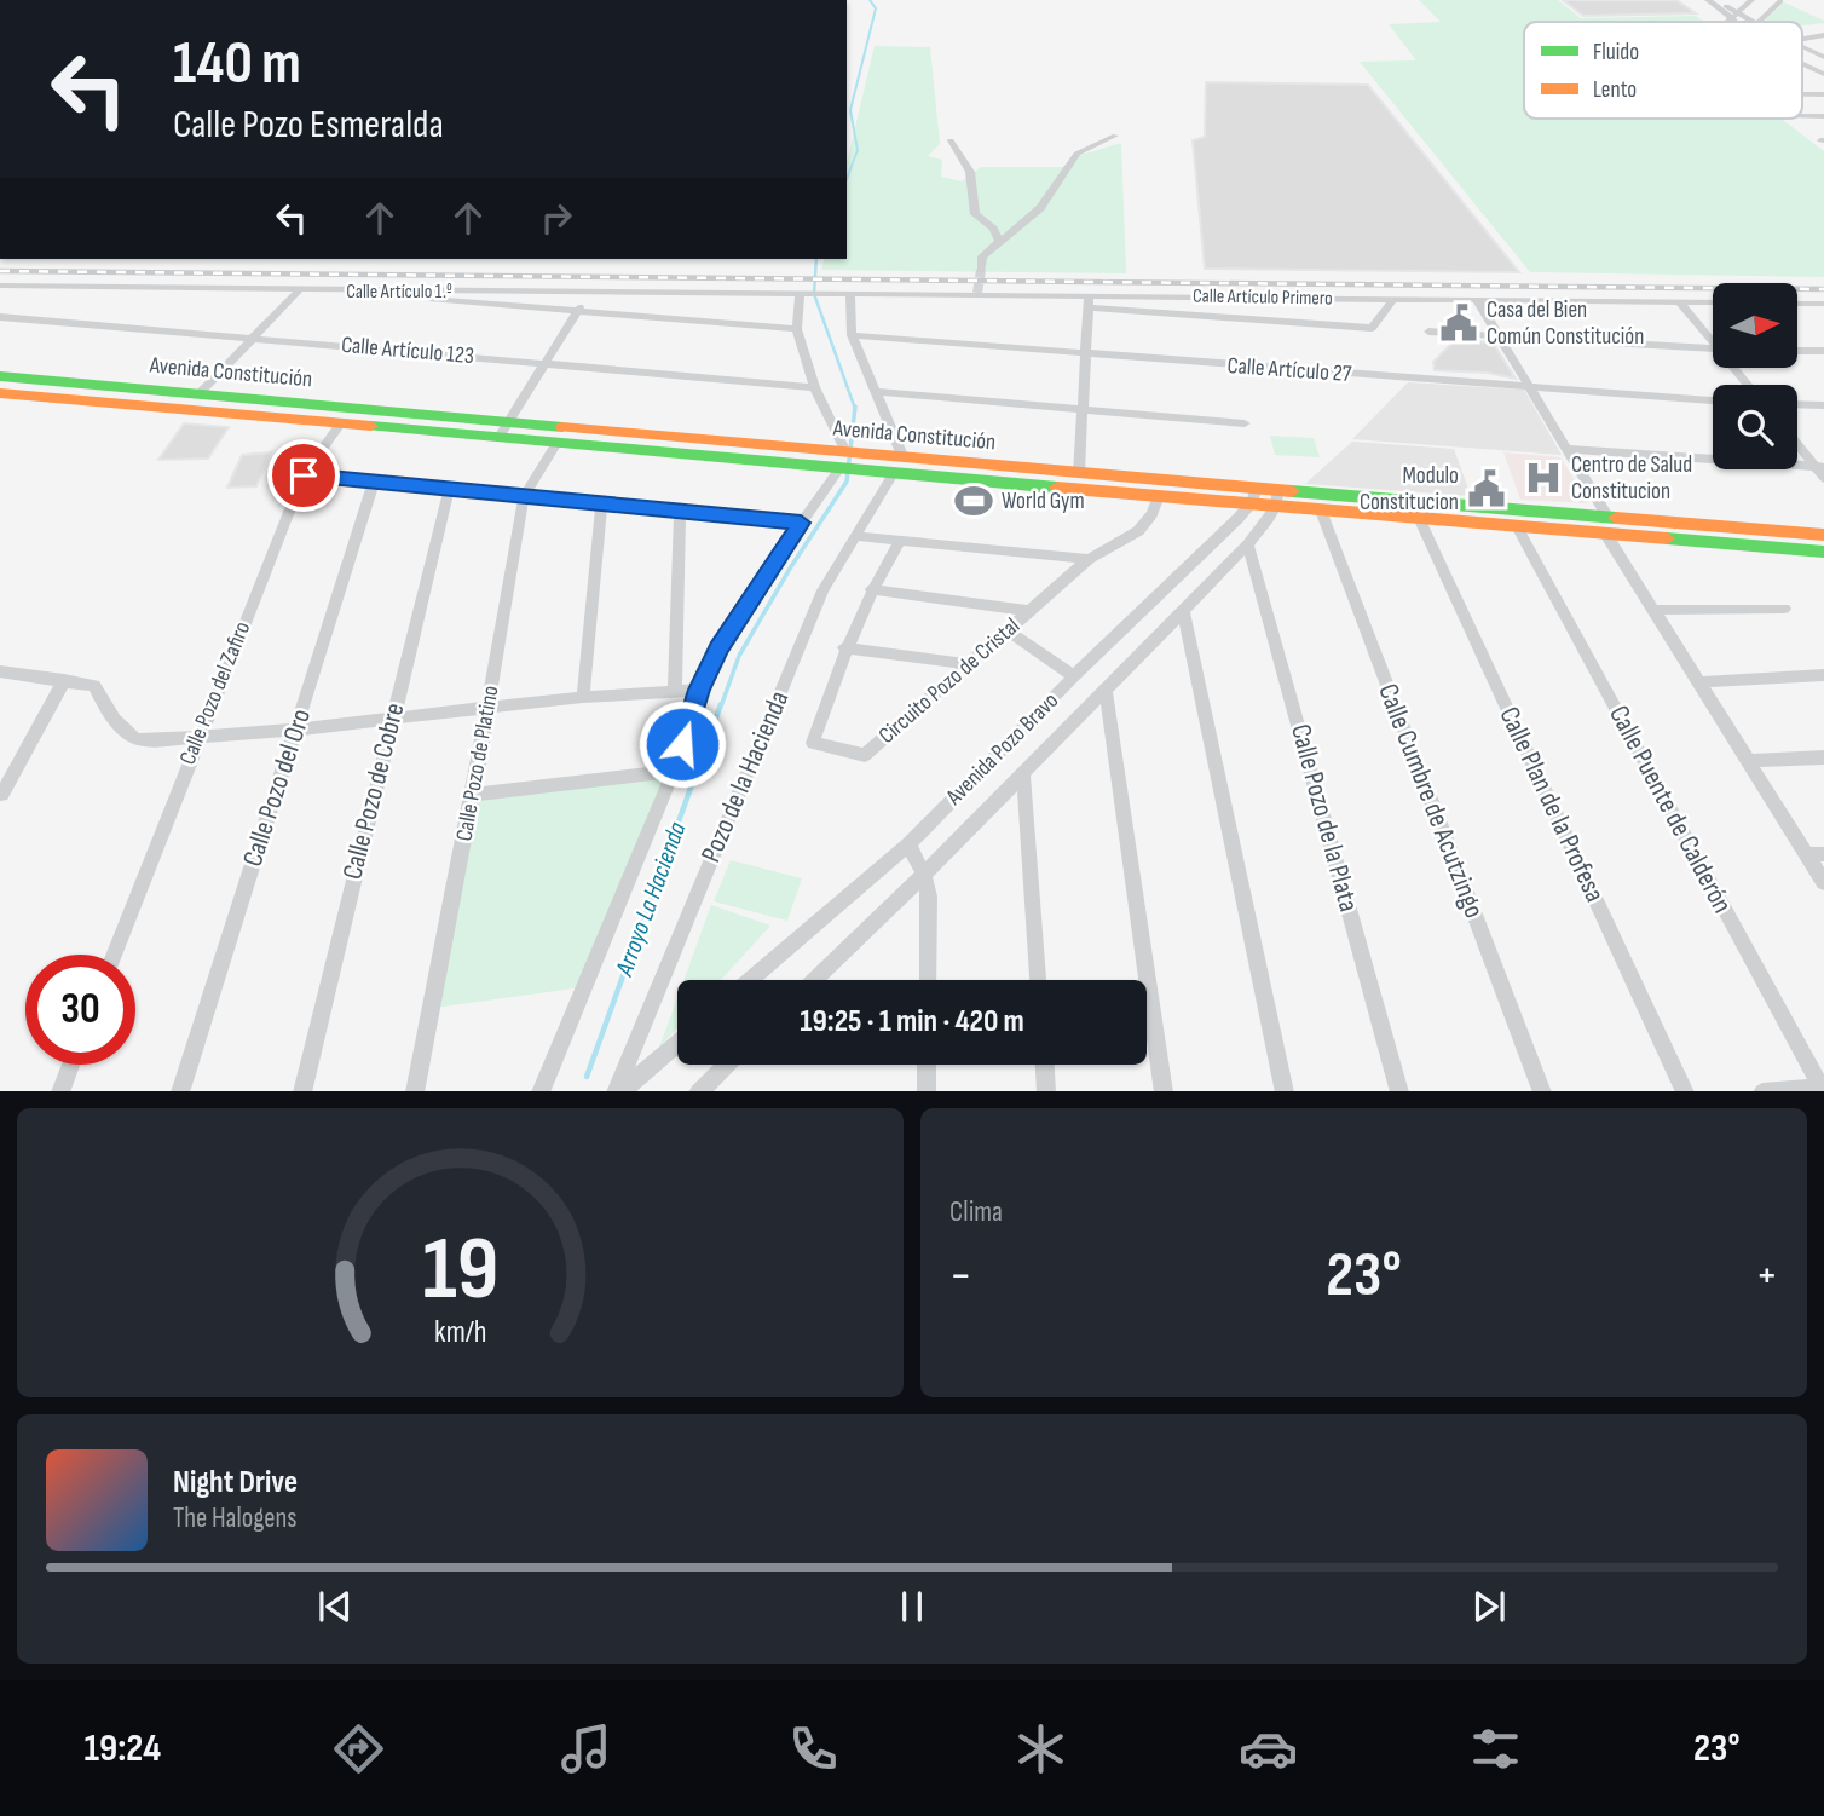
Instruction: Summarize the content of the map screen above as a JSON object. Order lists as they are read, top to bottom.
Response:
{
  "streets": {
    "main road": ["Avenida Constitución"],
    "street": [
      "Calle Artículo 1.º",
      "Calle Artículo Primero",
      "Calle Artículo 123",
      "Calle Artículo 27",
      "Circuito Pozo de Cristal",
      "Calle Pozo del Zafiro",
      "Avenida Pozo Bravo",
      "Calle Pozo de Platino",
      "Pozo de la Hacienda",
      "Calle Pozo del Oro",
      "Calle Pozo de Cobre",
      "Calle Cumbre de Acutzingo",
      "Calle Plan de la Profesa",
      "Calle Puente de Calderón",
      "Calle Pozo de la Plata"
    ]
  },
  "crossings": [
    ["Calle Artículo 1.º", "Calle Artículo Primero"],
    ["Avenida Constitución", "Circuito Pozo de Cristal"],
    ["Avenida Constitución", "Calle Pozo del Zafiro"],
    ["Avenida Constitución", "Avenida Pozo Bravo"],
    ["Avenida Constitución", "Calle Pozo de Platino"],
    ["Avenida Constitución", "Pozo de la Hacienda"],
    ["Avenida Constitución", "Calle Cumbre de Acutzingo"],
    ["Avenida Constitución", "Calle Plan de la Profesa"],
    ["Avenida Constitución", "Calle Puente de Calderón"],
    ["Avenida Pozo Bravo", "Calle Pozo de la Plata"]
  ],
  "water": ["Arroyo La Hacienda"],
  "places": {
    "public building": ["Casa del Bien Común Constitución", "Modulo Constitucion"],
    "hospital": ["Centro de Salud Constitucion"],
    "sports": ["World Gym"]
  },
  "legend": ["Fluido", "Lento"],
  "north": "right",
  "page": {
    "turn": ["140 m", "Calle Pozo Esmeralda"],
    "limit": "30",
    "trip": "19:25 · 1 min · 420 m",
    "tile": "Clima",
    "heat": ["−", "23°", "+"],
    "song": ["Night Drive", "The Halogens"],
    "tabs": ["19:24", "23°"],
    "gauge": ["19", "km/h"]
  }
}
